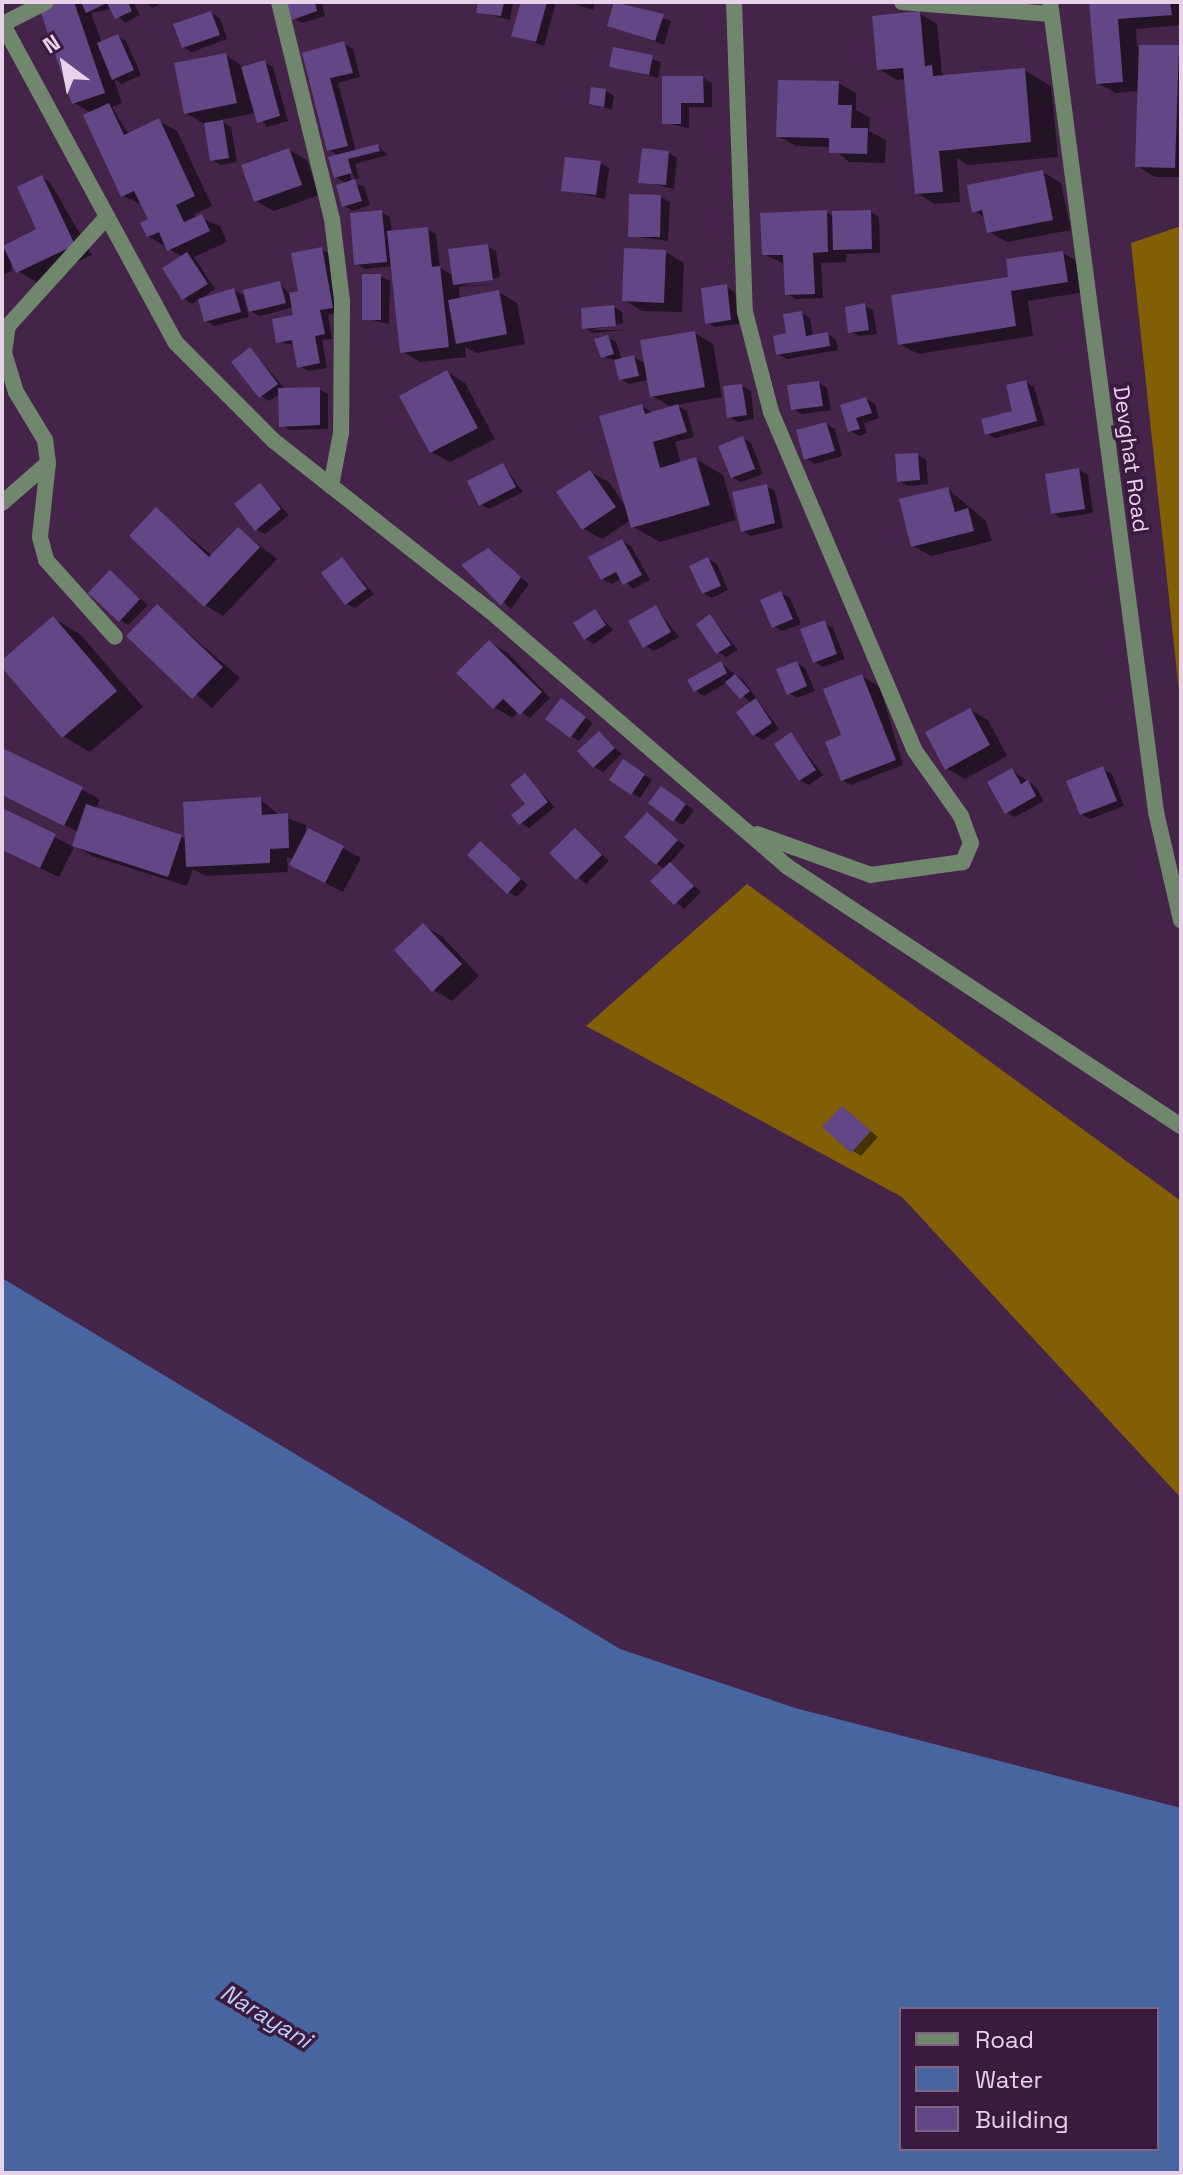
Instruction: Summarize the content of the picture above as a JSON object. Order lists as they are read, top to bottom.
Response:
{
  "streets": {
    "street": ["Devghat Road"]
  },
  "water": ["Narayani"],
  "legend": ["Road", "Water", "Building"],
  "north": "top left"
}
